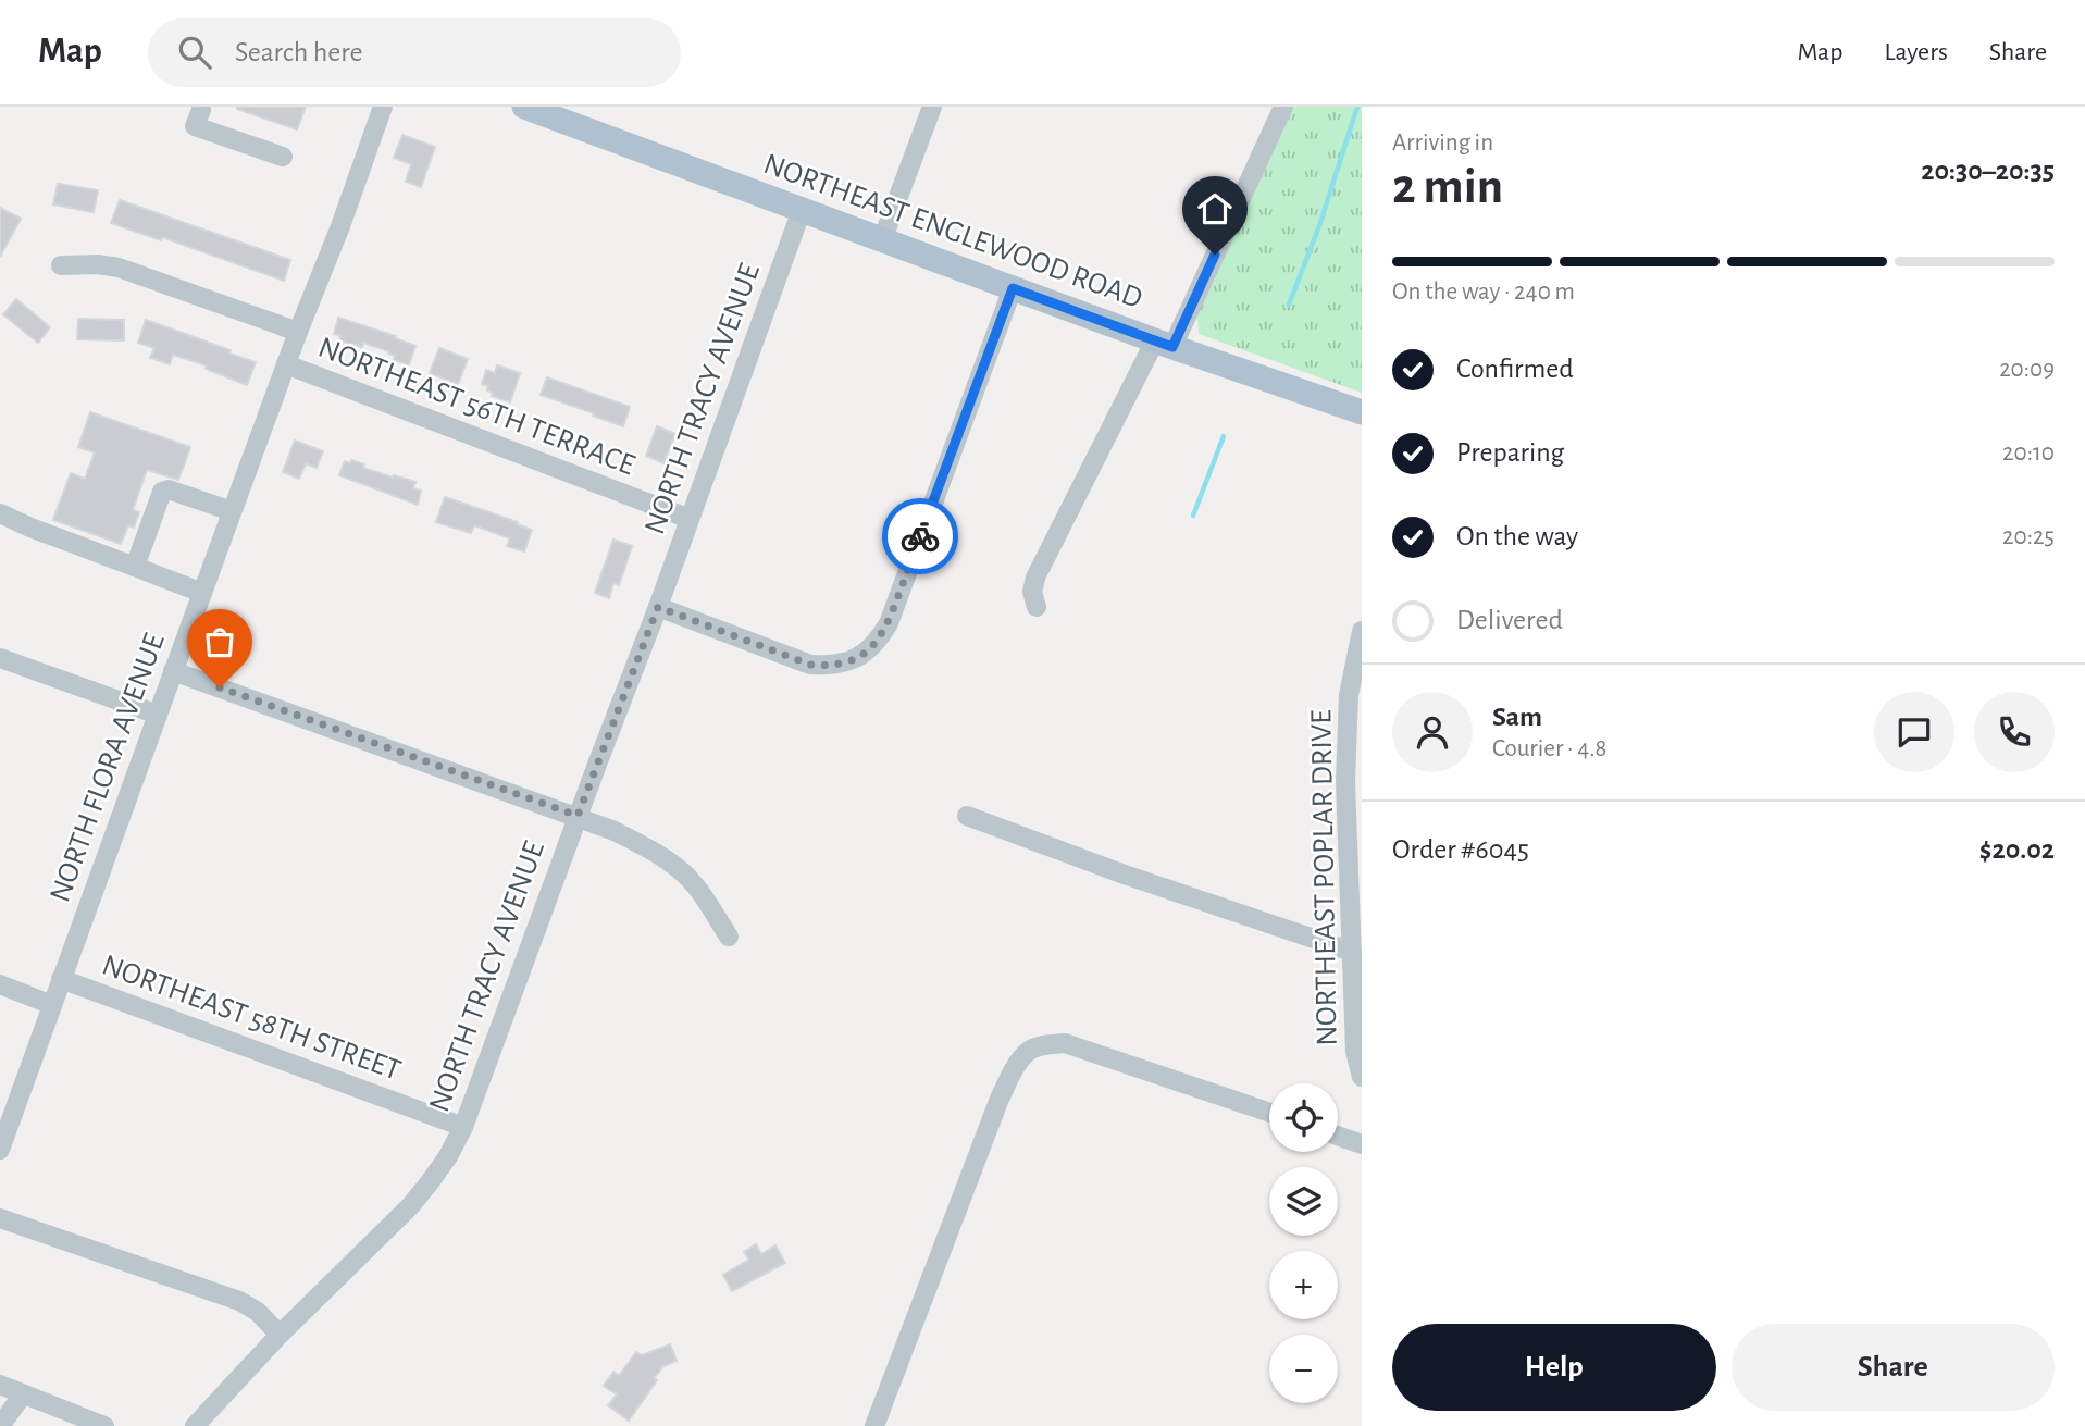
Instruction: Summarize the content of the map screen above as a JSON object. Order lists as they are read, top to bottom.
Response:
{
  "streets": {
    "main road": ["NORTHEAST ENGLEWOOD ROAD"],
    "street": [
      "NORTH TRACY AVENUE",
      "NORTHEAST 56TH TERRACE",
      "NORTH FLORA AVENUE",
      "NORTHEAST POPLAR DRIVE",
      "NORTHEAST 58TH STREET"
    ]
  },
  "crossings": [
    ["NORTHEAST ENGLEWOOD ROAD", "NORTH TRACY AVENUE"],
    ["NORTH TRACY AVENUE", "NORTHEAST 56TH TERRACE"],
    ["NORTH TRACY AVENUE", "NORTHEAST 58TH STREET"],
    ["NORTHEAST 56TH TERRACE", "NORTH FLORA AVENUE"],
    ["NORTH FLORA AVENUE", "NORTHEAST 58TH STREET"]
  ],
  "page": {
    "header": "Map",
    "search": "Search here",
    "nav": ["Map", "Layers", "Share"],
    "heading": ["2 min", "Arriving in", "20:30–20:35"],
    "panel": [
      "Sam",
      "Courier · 4.8",
      "Order #6045",
      "$20.02"
    ],
    "bar": "On the way · 240 m",
    "list": [
      ["Confirmed", "20:09"],
      ["Preparing", "20:10"],
      ["On the way", "20:25"],
      "Delivered"
    ],
    "map_buttons": ["+", "−"],
    "buttons": ["Help", "Share"]
  }
}
